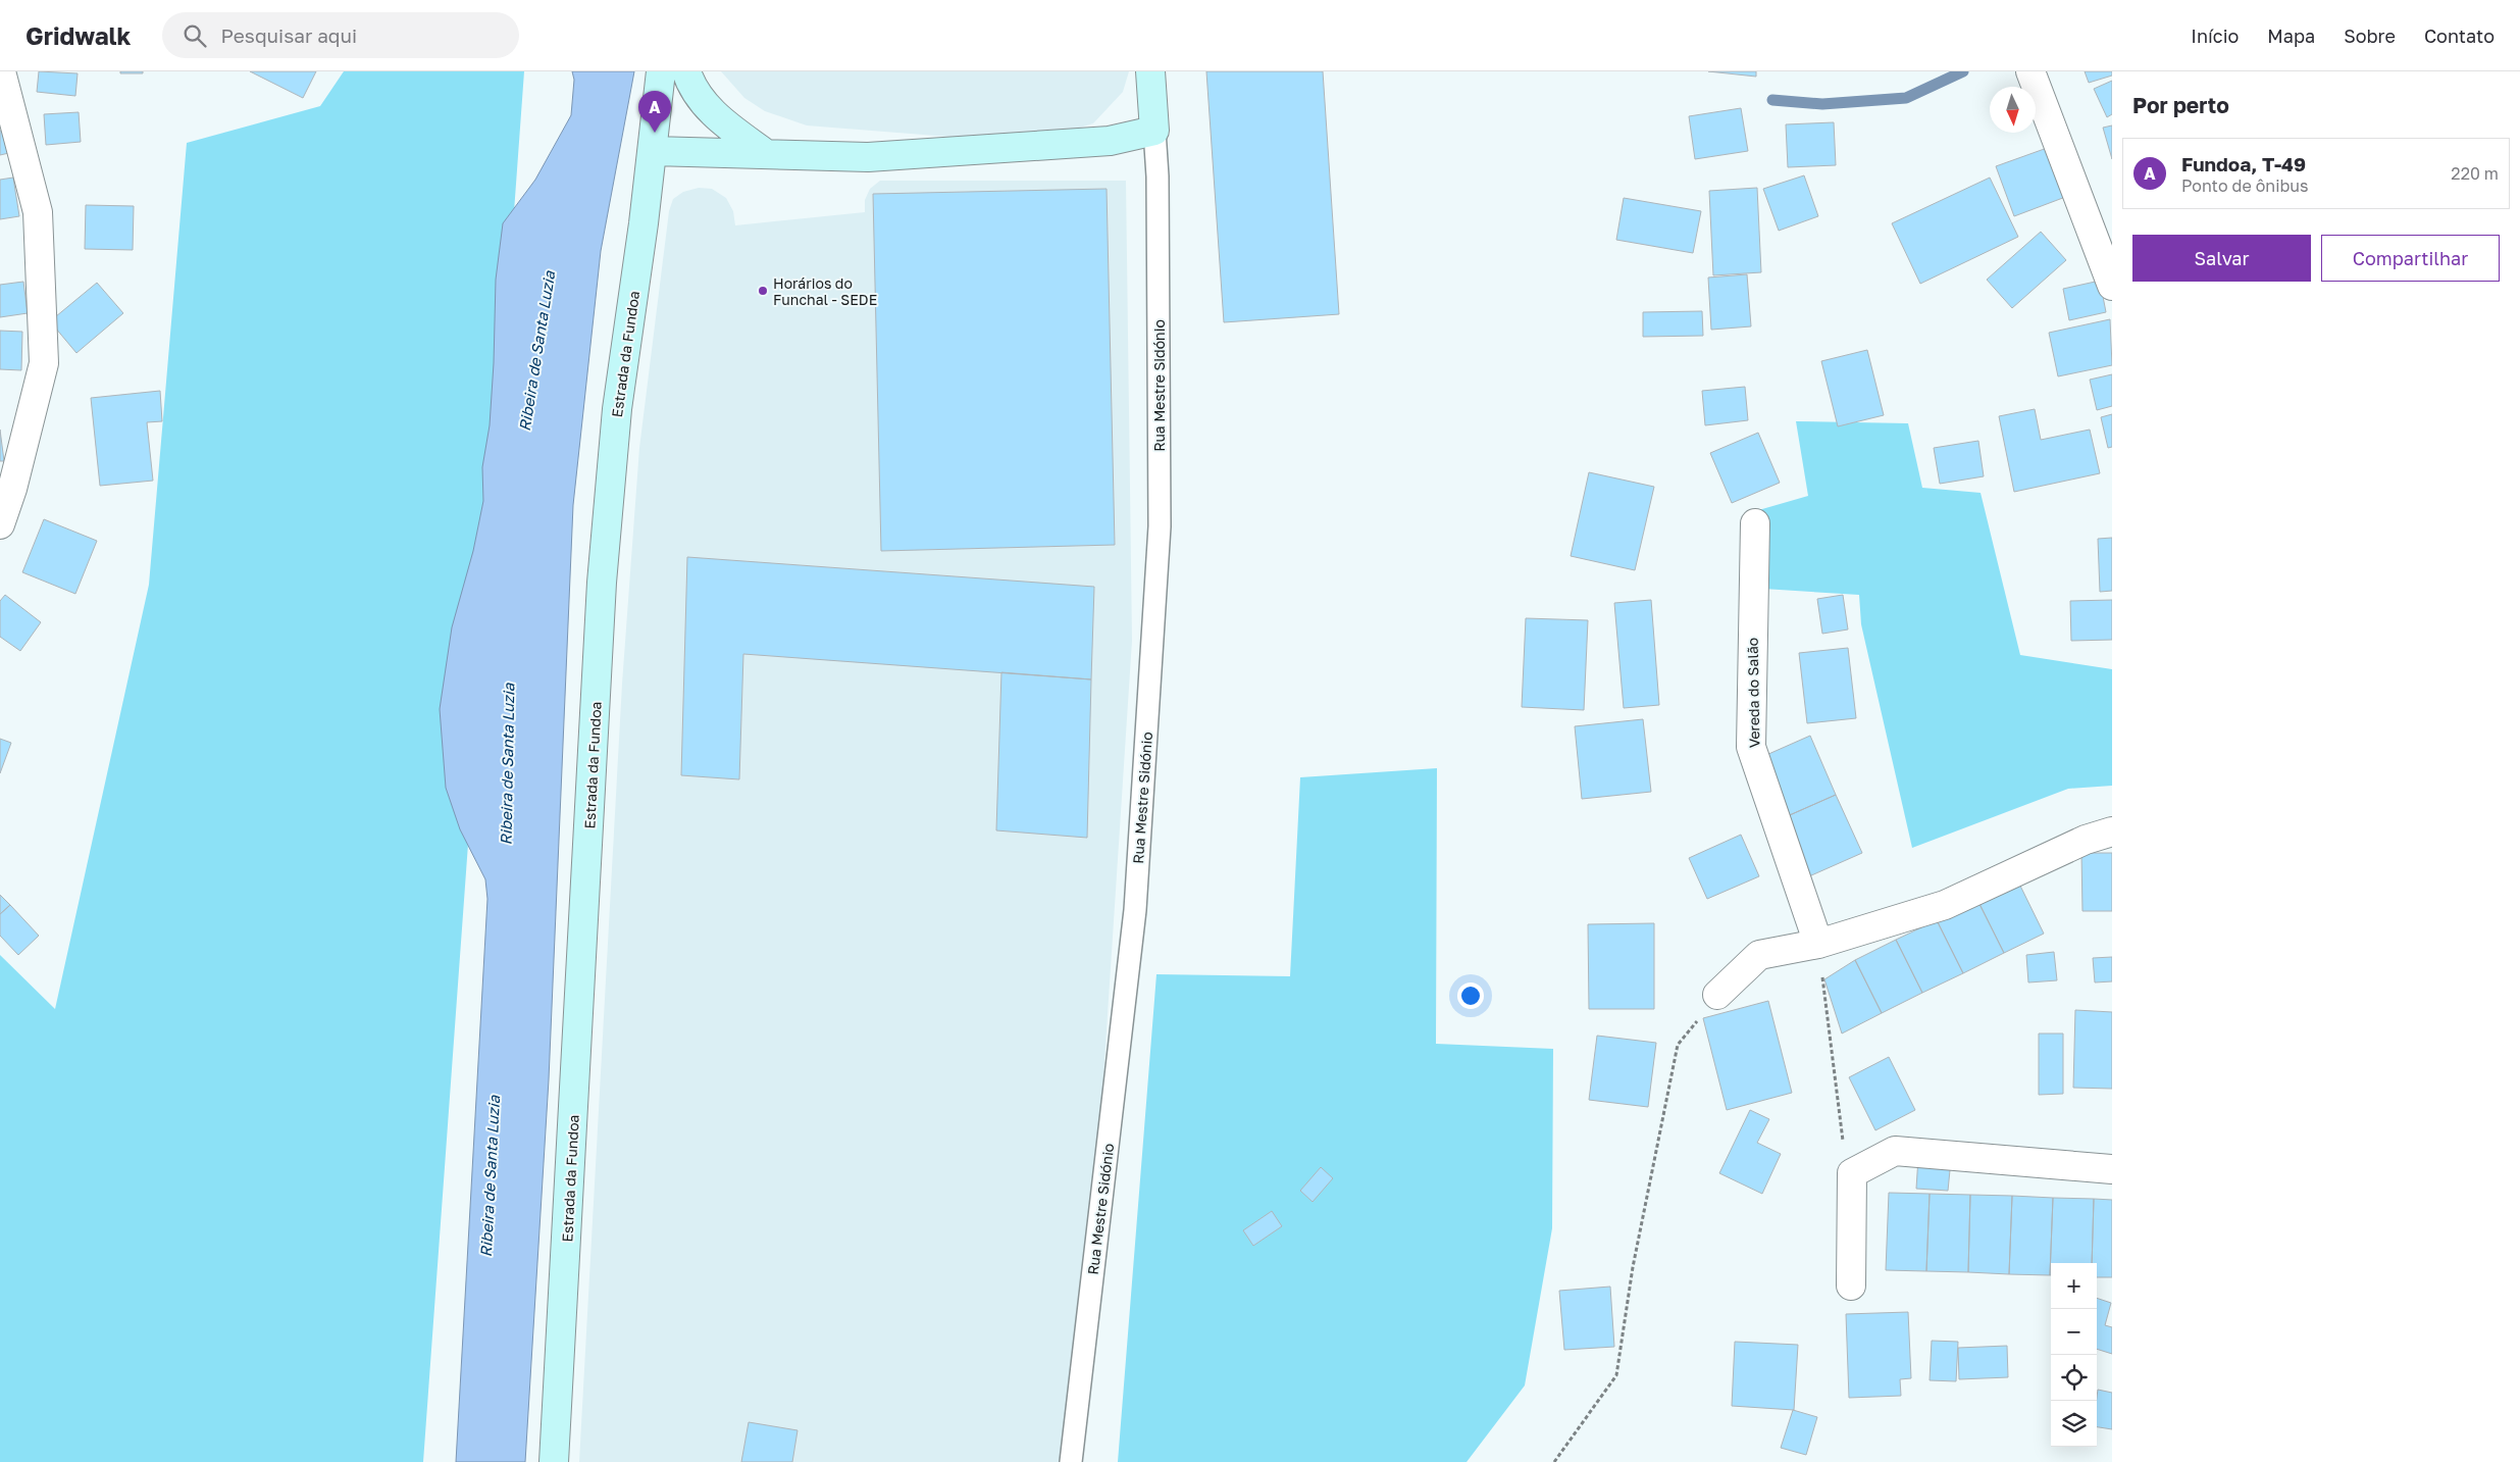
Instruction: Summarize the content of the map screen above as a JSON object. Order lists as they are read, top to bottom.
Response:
{
  "streets": {
    "main road": ["Estrada da Fundoa"],
    "street": ["Vereda do Salão"],
    "lane": ["Rua Mestre Sidónio"]
  },
  "water": ["Ribeira de Santa Luzia"],
  "places": ["Horários do Funchal - SEDE"],
  "north": "bottom",
  "page": {
    "header": "Gridwalk",
    "search": "Pesquisar aqui",
    "nav": [
      "Início",
      "Mapa",
      "Sobre",
      "Contato"
    ],
    "heading": "Por perto",
    "pins": "A",
    "list": [
      {
        "mark": "A",
        "name": "Fundoa, T-49",
        "note": "Ponto de ônibus",
        "value": "220 m"
      }
    ],
    "buttons": ["Salvar", "Compartilhar"],
    "map_buttons": ["+", "−"]
  }
}
